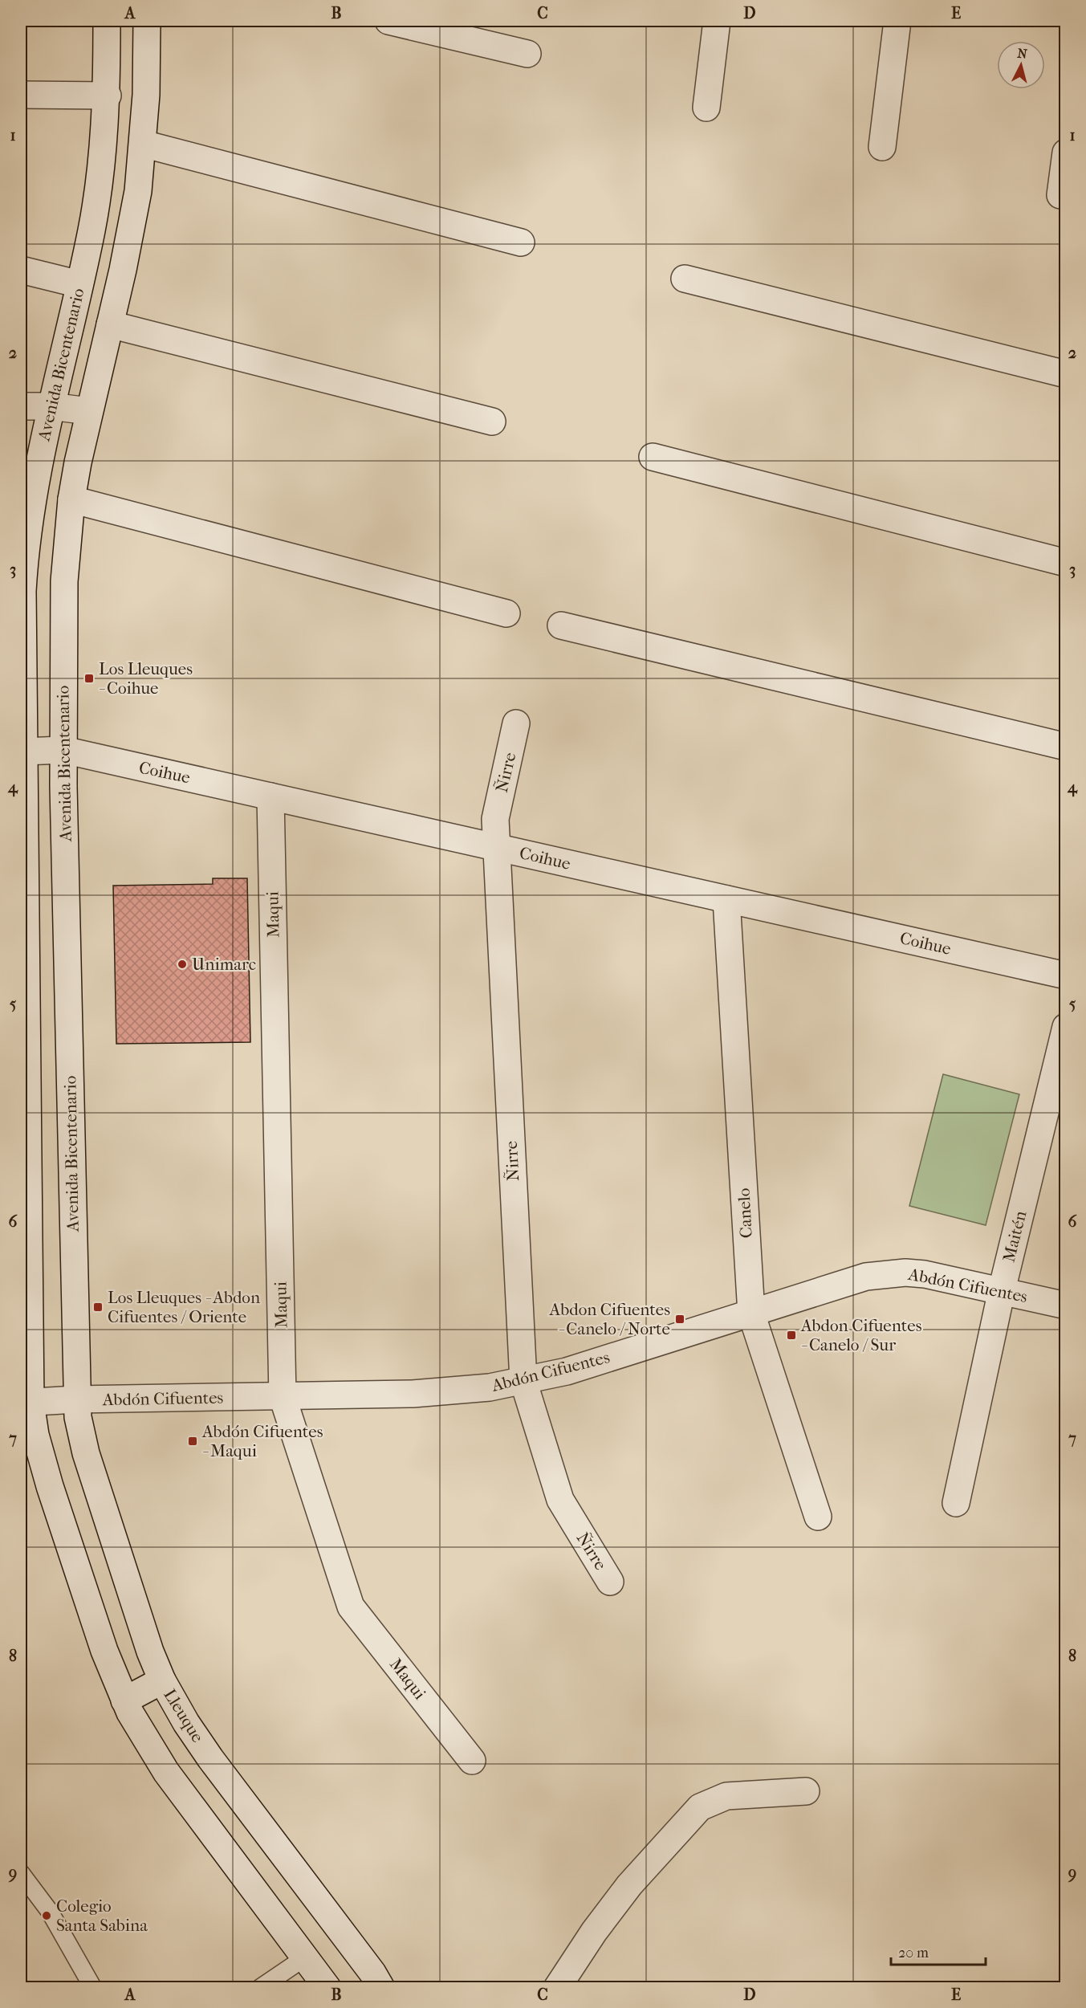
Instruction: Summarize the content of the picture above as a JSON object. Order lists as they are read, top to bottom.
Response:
{
  "streets": {
    "street": [
      "Avenida Bicentenario",
      "Coihue",
      "Ñirre",
      "Maqui",
      "Canelo",
      "Maitén",
      "Abdón Cifuentes",
      "Lleuque"
    ]
  },
  "crossings": [
    ["Avenida Bicentenario", "Coihue"],
    ["Avenida Bicentenario", "Abdón Cifuentes"],
    ["Avenida Bicentenario", "Lleuque"],
    ["Coihue", "Ñirre"],
    ["Coihue", "Maqui"],
    ["Coihue", "Canelo"],
    ["Ñirre", "Abdón Cifuentes"],
    ["Maqui", "Abdón Cifuentes"],
    ["Canelo", "Abdón Cifuentes"],
    ["Maitén", "Abdón Cifuentes"],
    ["Abdón Cifuentes", "Lleuque"]
  ],
  "places": {
    "transit": [
      "Los Lleuques - Coihue",
      "Los Lleuques - Abdon Cifuentes / Oriente",
      "Abdon Cifuentes - Canelo / Norte",
      "Abdon Cifuentes - Canelo / Sur",
      "Abdón Cifuentes - Maqui"
    ],
    "other": ["Unimarc", "Colegio Santa Sabina"]
  },
  "scale_bar": "20 m",
  "north": "top",
  "grid": {
    "columns": [
      "A",
      "B",
      "C",
      "D",
      "E"
    ],
    "rows": [
      "1",
      "2",
      "3",
      "4",
      "5",
      "6",
      "7",
      "8",
      "9"
    ]
  }
}
